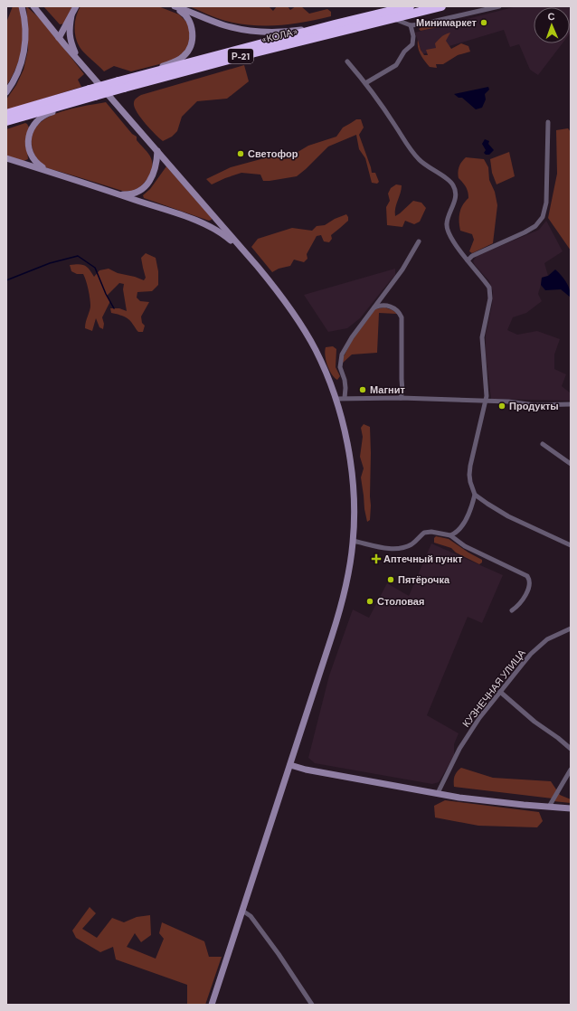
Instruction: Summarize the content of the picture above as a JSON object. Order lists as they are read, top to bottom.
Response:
{
  "streets": {
    "highway": ["«КОЛА»", "Р-21"],
    "street": ["КУЗНЕЧНАЯ УЛИЦА"]
  },
  "crossings": [
    ["«КОЛА»", "Р-21"]
  ],
  "places": {
    "other": [
      "Минимаркет",
      "Светофор",
      "Магнит",
      "Продукты",
      "Пятёрочка",
      "Столовая"
    ],
    "health": ["Аптечный пункт"]
  },
  "north": "top"
}
